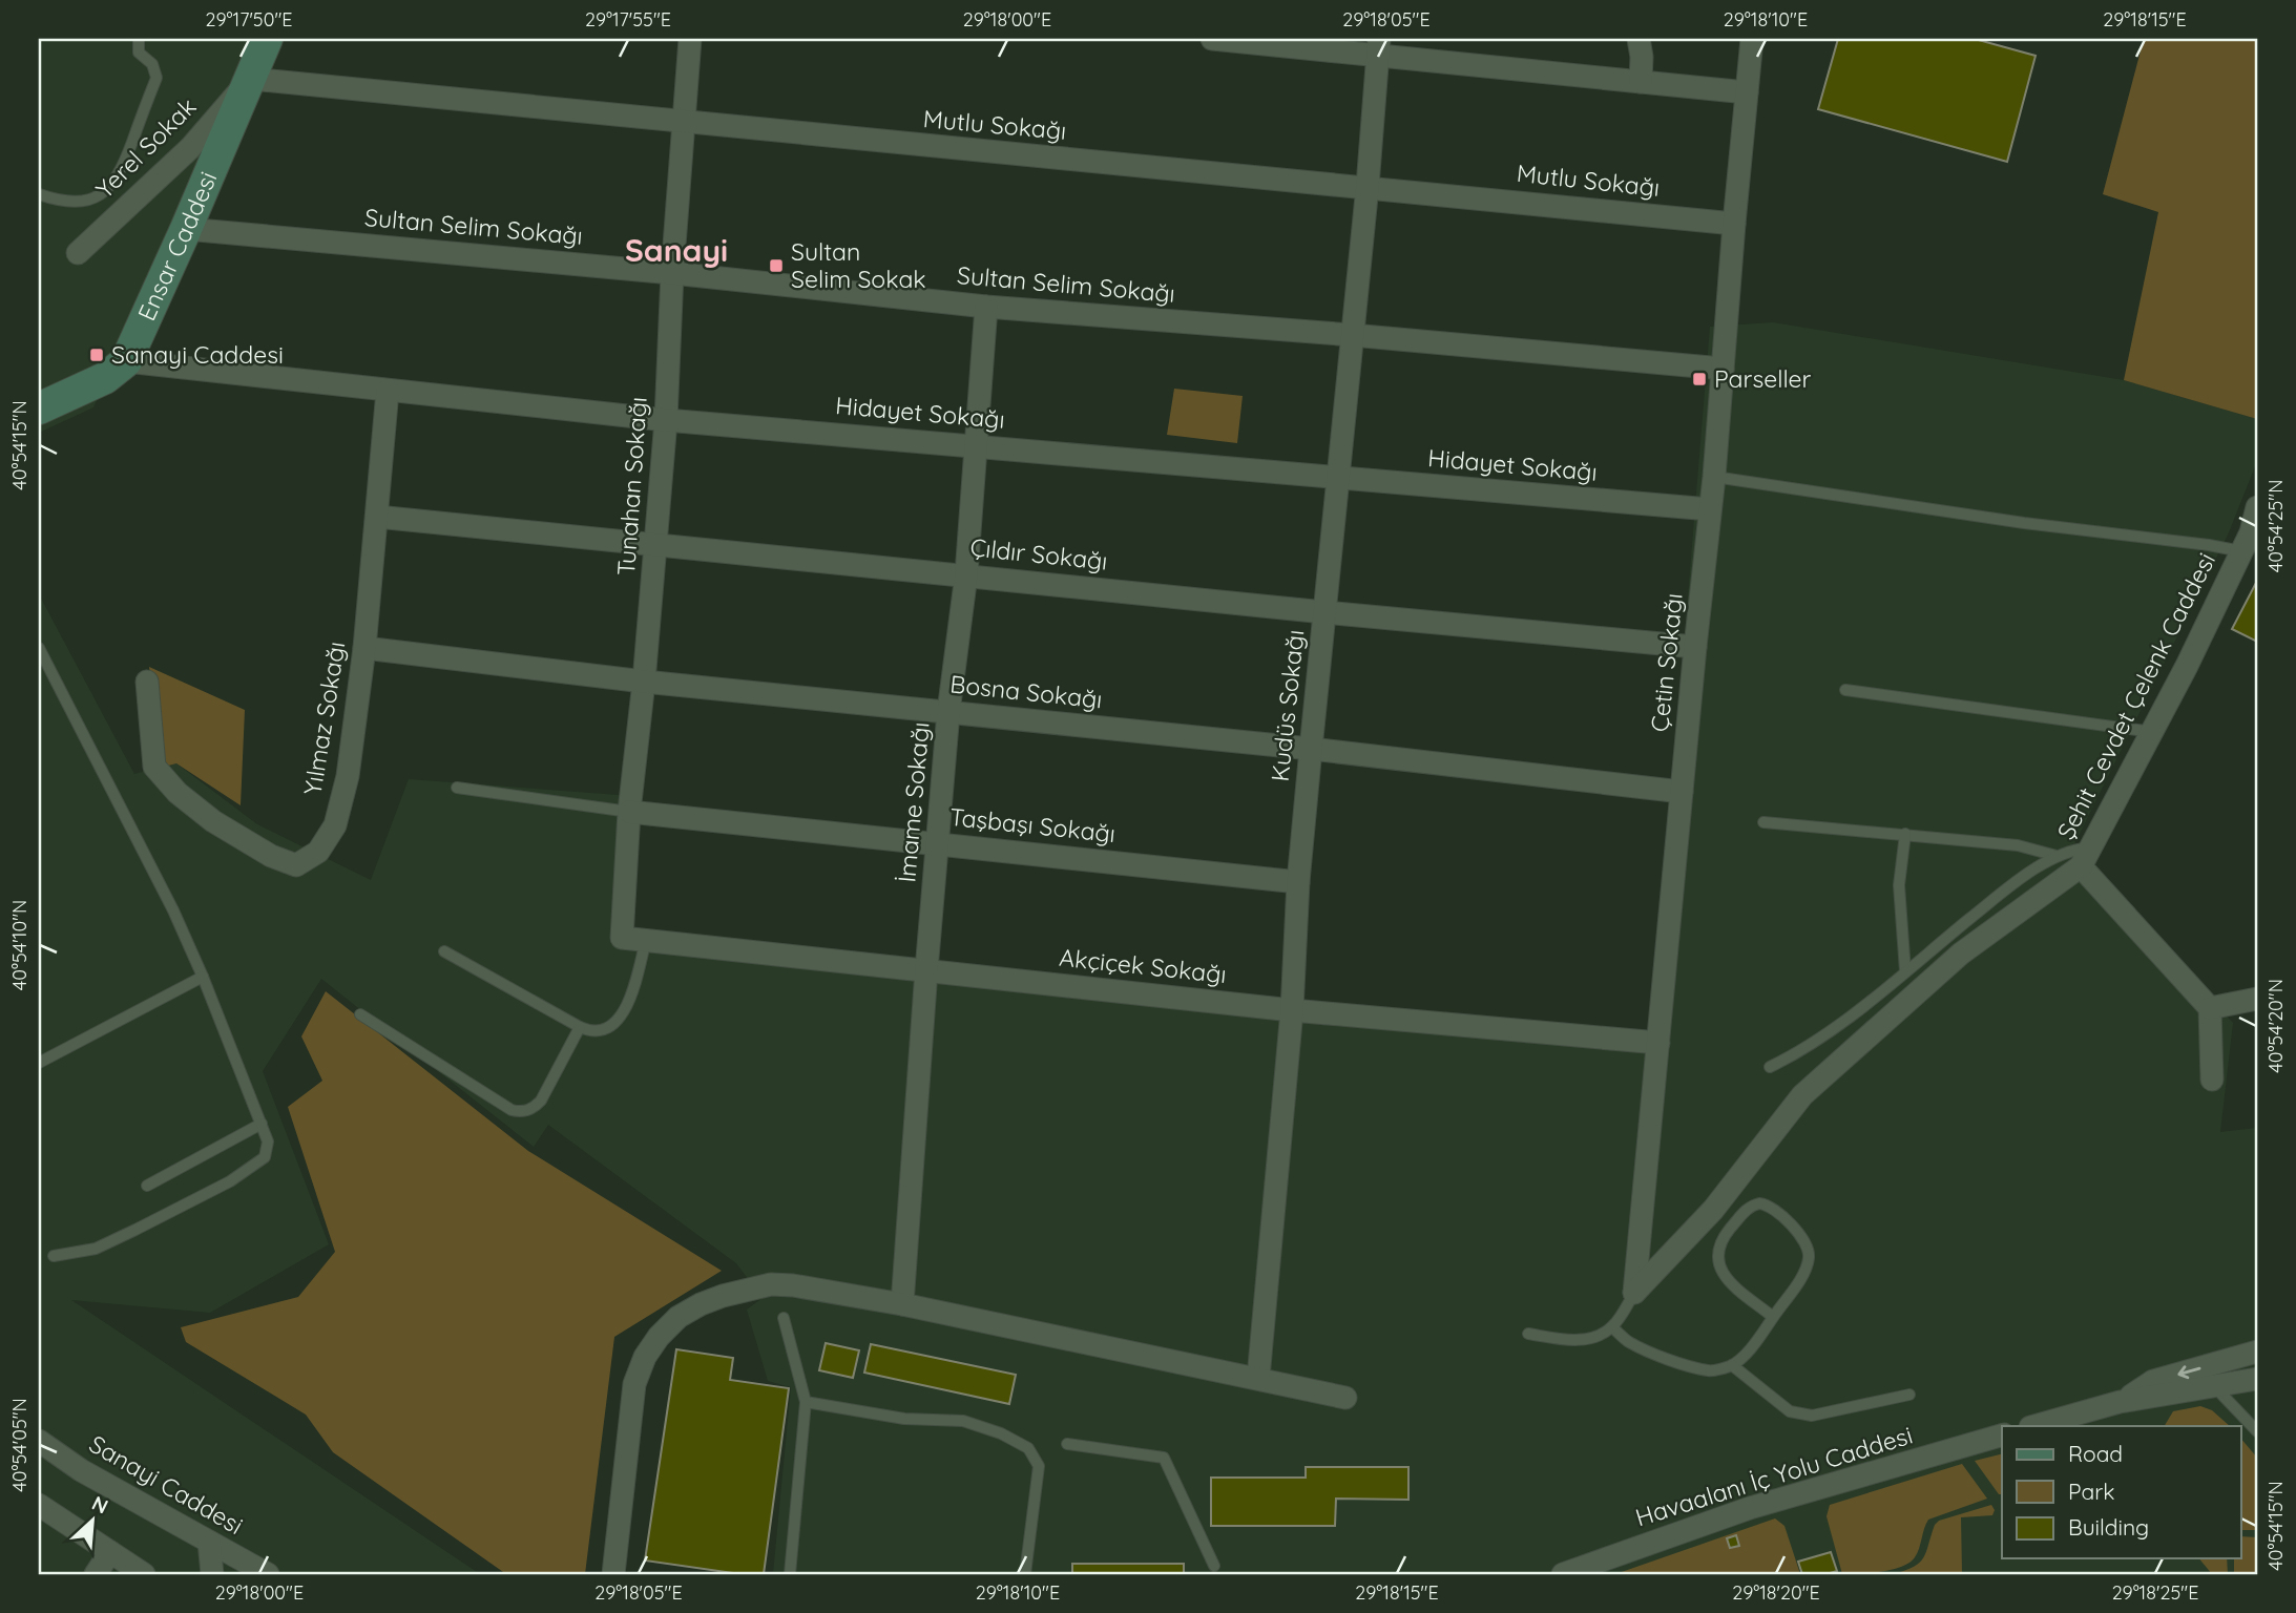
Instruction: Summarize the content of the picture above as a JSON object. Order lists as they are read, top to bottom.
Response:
{
  "streets": {
    "street": [
      "Mutlu Sokağı",
      "Yerel Sokak",
      "Sultan Selim Sokağı",
      "Ensar Caddesi",
      "Hidayet Sokağı",
      "Tunahan Sokağı",
      "Çıldır Sokağı",
      "Çetin Sokağı",
      "Bosna Sokağı",
      "Şehit Cevdet Çelenk Caddesi",
      "Kudüs Sokağı",
      "Yılmaz Sokağı",
      "İmame Sokağı",
      "Taşbaşı Sokağı",
      "Akçiçek Sokağı",
      "Havaalanı İç Yolu Caddesi",
      "Sanayi Caddesi"
    ]
  },
  "crossings": [
    ["Mutlu Sokağı", "Yerel Sokak"],
    ["Mutlu Sokağı", "Ensar Caddesi"],
    ["Mutlu Sokağı", "Tunahan Sokağı"],
    ["Mutlu Sokağı", "Çetin Sokağı"],
    ["Mutlu Sokağı", "Kudüs Sokağı"],
    ["Yerel Sokak", "Ensar Caddesi"],
    ["Sultan Selim Sokağı", "Ensar Caddesi"],
    ["Sultan Selim Sokağı", "Tunahan Sokağı"],
    ["Sultan Selim Sokağı", "Çetin Sokağı"],
    ["Sultan Selim Sokağı", "Kudüs Sokağı"],
    ["Sultan Selim Sokağı", "İmame Sokağı"],
    ["Ensar Caddesi", "Hidayet Sokağı"],
    ["Hidayet Sokağı", "Tunahan Sokağı"],
    ["Hidayet Sokağı", "Çetin Sokağı"],
    ["Hidayet Sokağı", "Kudüs Sokağı"],
    ["Hidayet Sokağı", "Yılmaz Sokağı"],
    ["Hidayet Sokağı", "İmame Sokağı"],
    ["Tunahan Sokağı", "Çıldır Sokağı"],
    ["Tunahan Sokağı", "Bosna Sokağı"],
    ["Tunahan Sokağı", "Taşbaşı Sokağı"],
    ["Tunahan Sokağı", "Akçiçek Sokağı"],
    ["Çıldır Sokağı", "Çetin Sokağı"],
    ["Çıldır Sokağı", "Kudüs Sokağı"],
    ["Çıldır Sokağı", "Yılmaz Sokağı"],
    ["Çıldır Sokağı", "İmame Sokağı"],
    ["Çetin Sokağı", "Bosna Sokağı"],
    ["Çetin Sokağı", "Şehit Cevdet Çelenk Caddesi"],
    ["Çetin Sokağı", "Akçiçek Sokağı"],
    ["Bosna Sokağı", "Kudüs Sokağı"],
    ["Bosna Sokağı", "Yılmaz Sokağı"],
    ["Bosna Sokağı", "İmame Sokağı"],
    ["Kudüs Sokağı", "Taşbaşı Sokağı"],
    ["Kudüs Sokağı", "Akçiçek Sokağı"],
    ["İmame Sokağı", "Taşbaşı Sokağı"],
    ["İmame Sokağı", "Akçiçek Sokağı"]
  ],
  "districts": ["Sanayi"],
  "places": {
    "transit": ["Sultan Selim Sokak", "Sanayi Caddesi", "Parseller"]
  },
  "legend": ["Road", "Park", "Building"],
  "north": "top right",
  "coordinates": [
    "29°17'50\"E",
    "29°17'55\"E",
    "29°18'00\"E",
    "29°18'05\"E",
    "29°18'10\"E",
    "29°18'15\"E",
    "40°54'15\"N",
    "40°54'25\"N",
    "40°54'10\"N",
    "40°54'20\"N",
    "40°54'05\"N",
    "29°18'20\"E",
    "29°18'25\"E"
  ]
}
